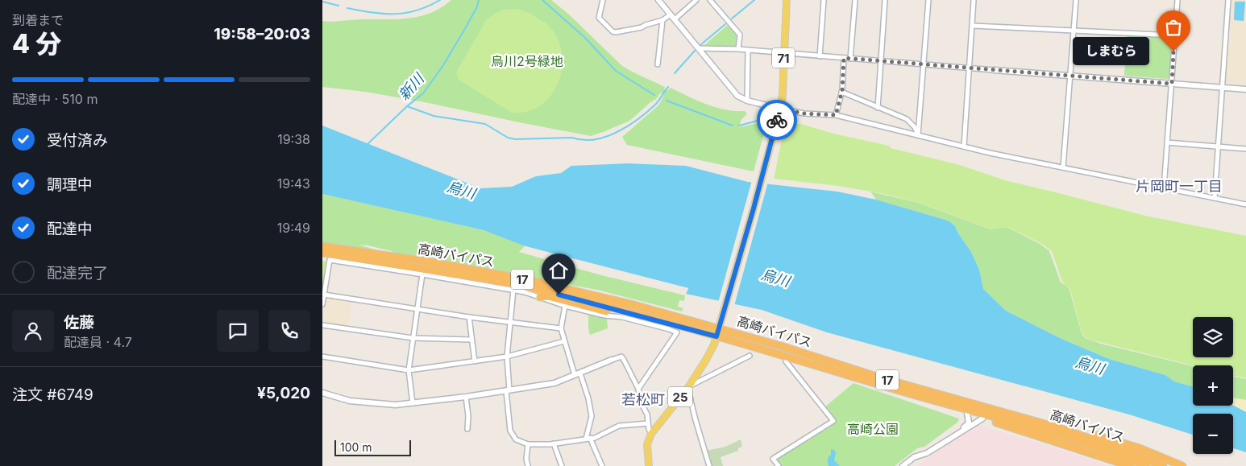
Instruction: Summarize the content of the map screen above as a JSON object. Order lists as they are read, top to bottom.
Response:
{
  "streets": {
    "highway": ["高崎バイパス", "17"],
    "main road": ["71", "25"]
  },
  "crossings": [
    ["71", "高崎バイパス"],
    ["71", "25"],
    ["高崎バイパス", "17"],
    ["高崎バイパス", "25"]
  ],
  "districts": ["片岡町一丁目", "若松町"],
  "water": ["新川", "烏川"],
  "parks": ["烏川2号緑地", "高崎公園"],
  "places": ["しまむら"],
  "scale_bar": "100 m",
  "page": {
    "heading": ["4 分", "到着まで", "19:58–20:03"],
    "panel": [
      "佐藤",
      "配達員 · 4.7",
      "注文 #6749",
      "¥5,020"
    ],
    "bubble": "しまむら",
    "bar": "配達中 · 510 m",
    "list": [
      ["受付済み", "19:38"],
      ["調理中", "19:43"],
      ["配達中", "19:49"],
      "配達完了"
    ],
    "map_buttons": ["+", "−"],
    "scale": "100 m"
  }
}
